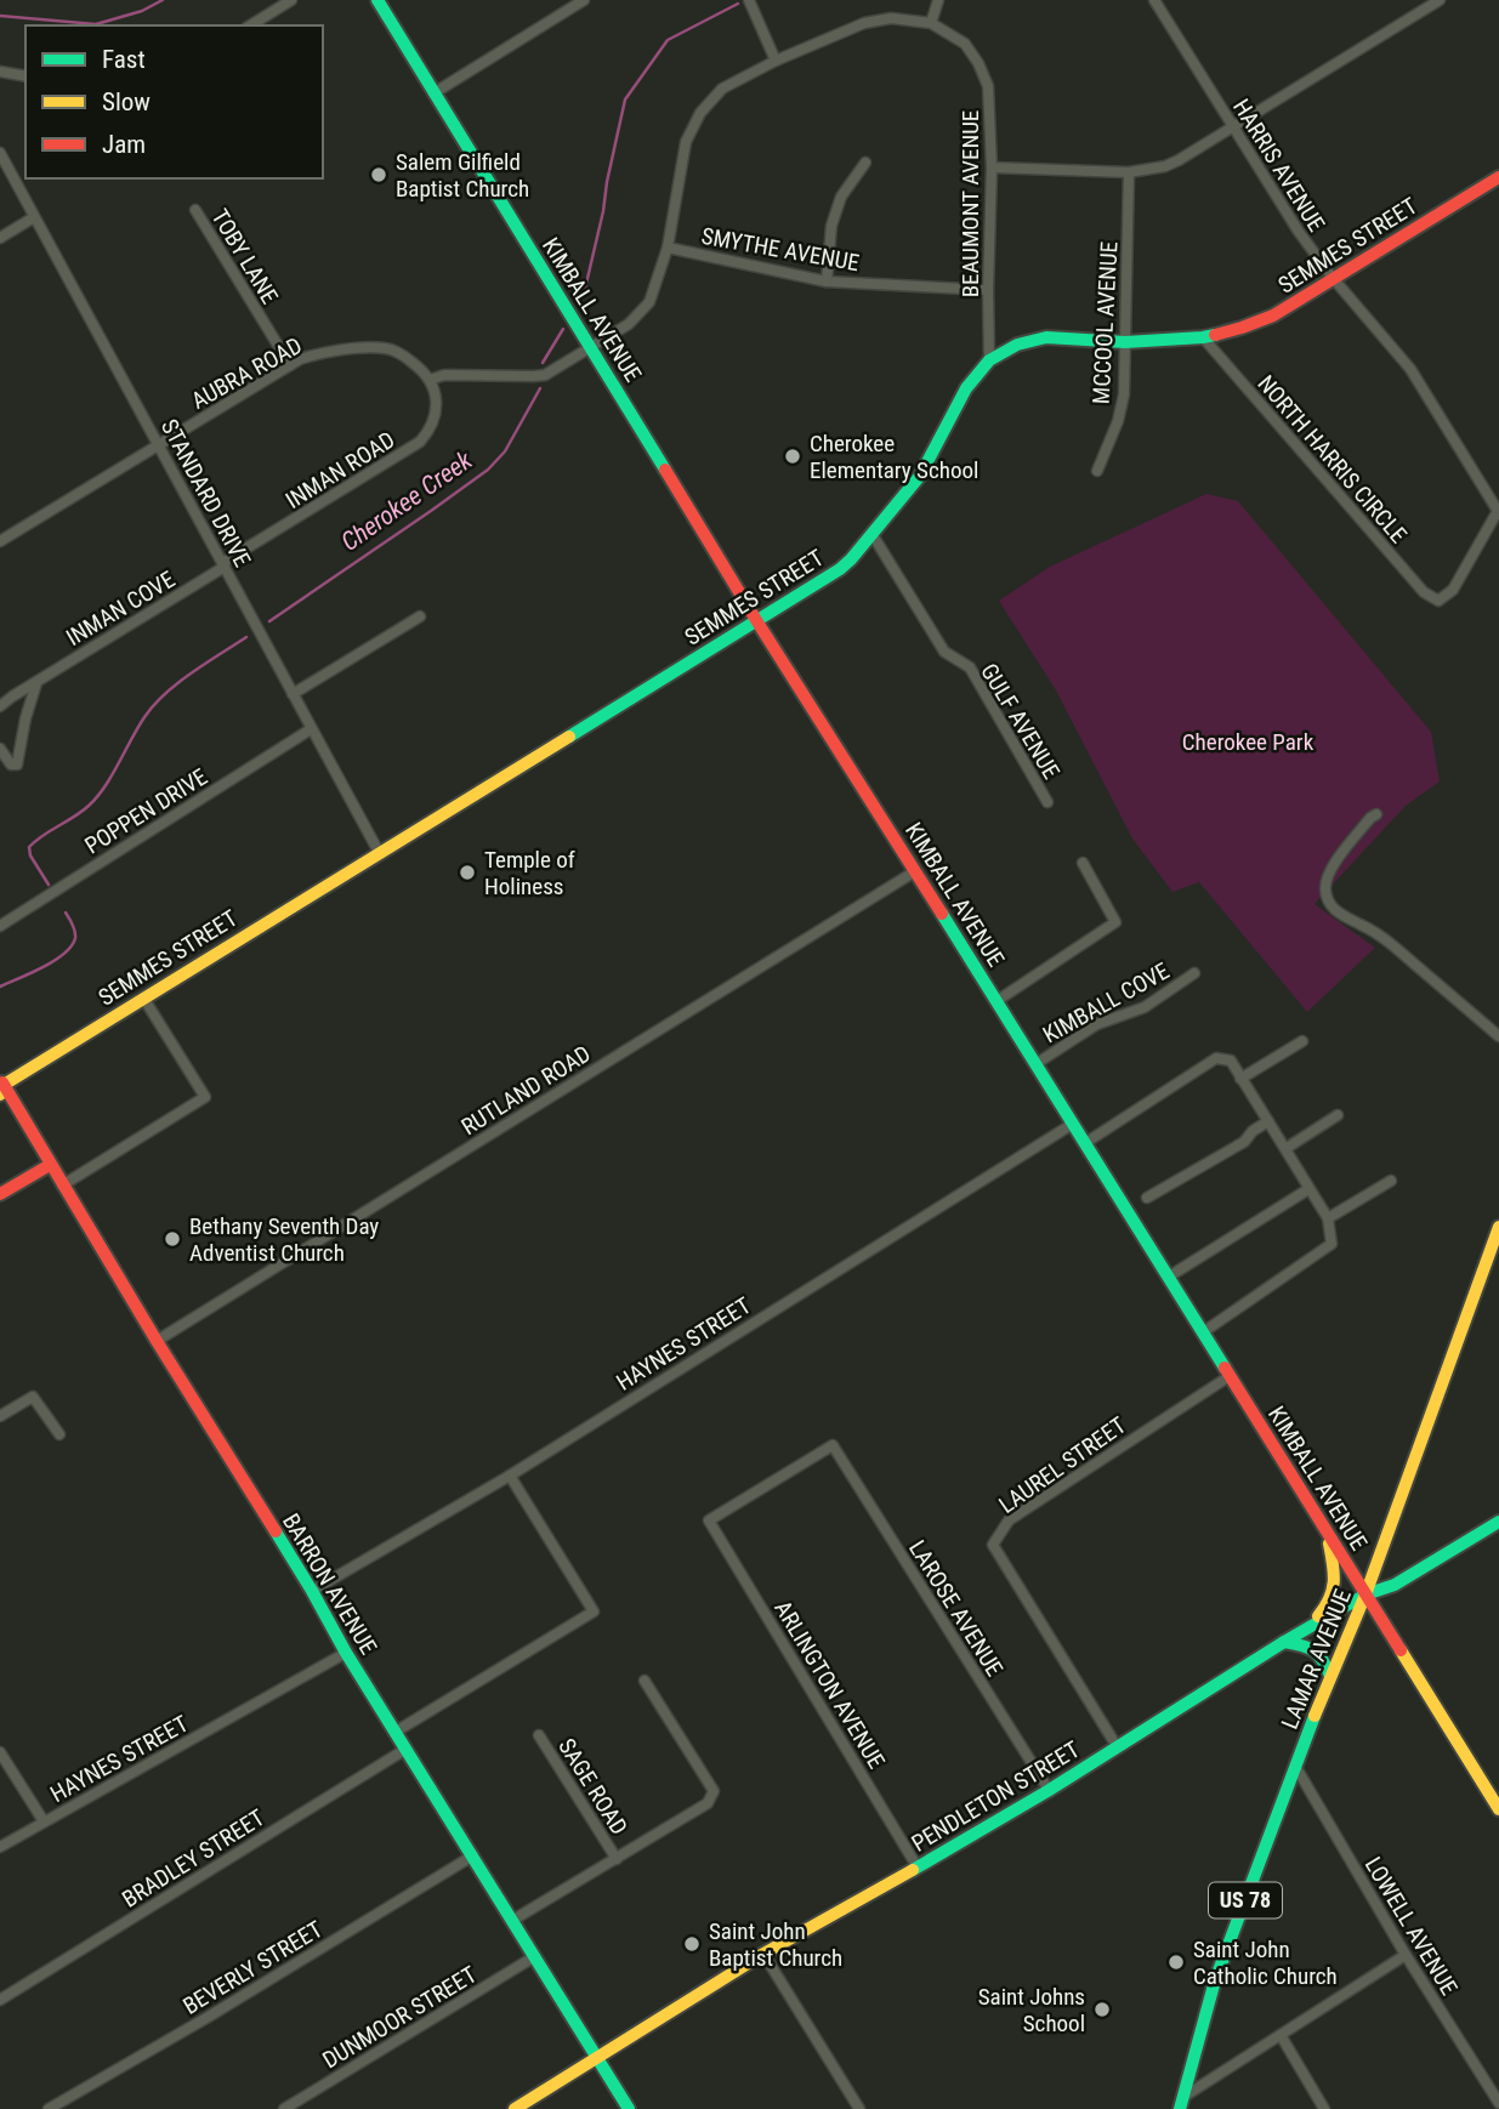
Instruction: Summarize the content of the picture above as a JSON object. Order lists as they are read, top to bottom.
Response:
{
  "streets": {
    "main road": [
      "SEMMES STREET",
      "KIMBALL AVENUE",
      "BARRON AVENUE",
      "LAMAR AVENUE",
      "PENDLETON STREET",
      "US 78"
    ],
    "street": [
      "HARRIS AVENUE",
      "BEAUMONT AVENUE",
      "SMYTHE AVENUE",
      "TOBY LANE",
      "MCCOOL AVENUE",
      "AUBRA ROAD",
      "NORTH HARRIS CIRCLE",
      "INMAN ROAD",
      "STANDARD DRIVE",
      "INMAN COVE",
      "GULF AVENUE",
      "POPPEN DRIVE",
      "KIMBALL COVE",
      "RUTLAND ROAD",
      "HAYNES STREET",
      "LAUREL STREET",
      "LAROSE AVENUE",
      "ARLINGTON AVENUE",
      "SAGE ROAD",
      "BRADLEY STREET",
      "LOWELL AVENUE",
      "BEVERLY STREET",
      "DUNMOOR STREET"
    ]
  },
  "crossings": [
    ["HARRIS AVENUE", "SEMMES STREET"],
    ["HARRIS AVENUE", "NORTH HARRIS CIRCLE"],
    ["BEAUMONT AVENUE", "SEMMES STREET"],
    ["BEAUMONT AVENUE", "SMYTHE AVENUE"],
    ["SEMMES STREET", "KIMBALL AVENUE"],
    ["SEMMES STREET", "MCCOOL AVENUE"],
    ["SEMMES STREET", "NORTH HARRIS CIRCLE"],
    ["SEMMES STREET", "STANDARD DRIVE"],
    ["SEMMES STREET", "GULF AVENUE"],
    ["SEMMES STREET", "BARRON AVENUE"],
    ["TOBY LANE", "AUBRA ROAD"],
    ["KIMBALL AVENUE", "KIMBALL COVE"],
    ["KIMBALL AVENUE", "RUTLAND ROAD"],
    ["KIMBALL AVENUE", "HAYNES STREET"],
    ["KIMBALL AVENUE", "LAUREL STREET"],
    ["KIMBALL AVENUE", "LAMAR AVENUE"],
    ["KIMBALL AVENUE", "PENDLETON STREET"],
    ["AUBRA ROAD", "INMAN ROAD"],
    ["AUBRA ROAD", "STANDARD DRIVE"],
    ["INMAN ROAD", "STANDARD DRIVE"],
    ["INMAN ROAD", "INMAN COVE"],
    ["STANDARD DRIVE", "INMAN COVE"],
    ["STANDARD DRIVE", "POPPEN DRIVE"],
    ["RUTLAND ROAD", "BARRON AVENUE"],
    ["HAYNES STREET", "BARRON AVENUE"],
    ["LAUREL STREET", "PENDLETON STREET"],
    ["BARRON AVENUE", "PENDLETON STREET"],
    ["BARRON AVENUE", "BRADLEY STREET"],
    ["BARRON AVENUE", "BEVERLY STREET"],
    ["BARRON AVENUE", "DUNMOOR STREET"],
    ["LAROSE AVENUE", "ARLINGTON AVENUE"],
    ["LAROSE AVENUE", "PENDLETON STREET"],
    ["LAMAR AVENUE", "PENDLETON STREET"],
    ["LAMAR AVENUE", "LOWELL AVENUE"],
    ["ARLINGTON AVENUE", "PENDLETON STREET"]
  ],
  "water": ["Cherokee Creek"],
  "parks": ["Cherokee Park"],
  "places": [
    "Salem Gilfield Baptist Church",
    "Cherokee Elementary School",
    "Temple of Holiness",
    "Bethany Seventh Day Adventist Church",
    "Saint John Baptist Church",
    "Saint John Catholic Church",
    "Saint Johns School"
  ],
  "legend": ["Fast", "Slow", "Jam"]
}
